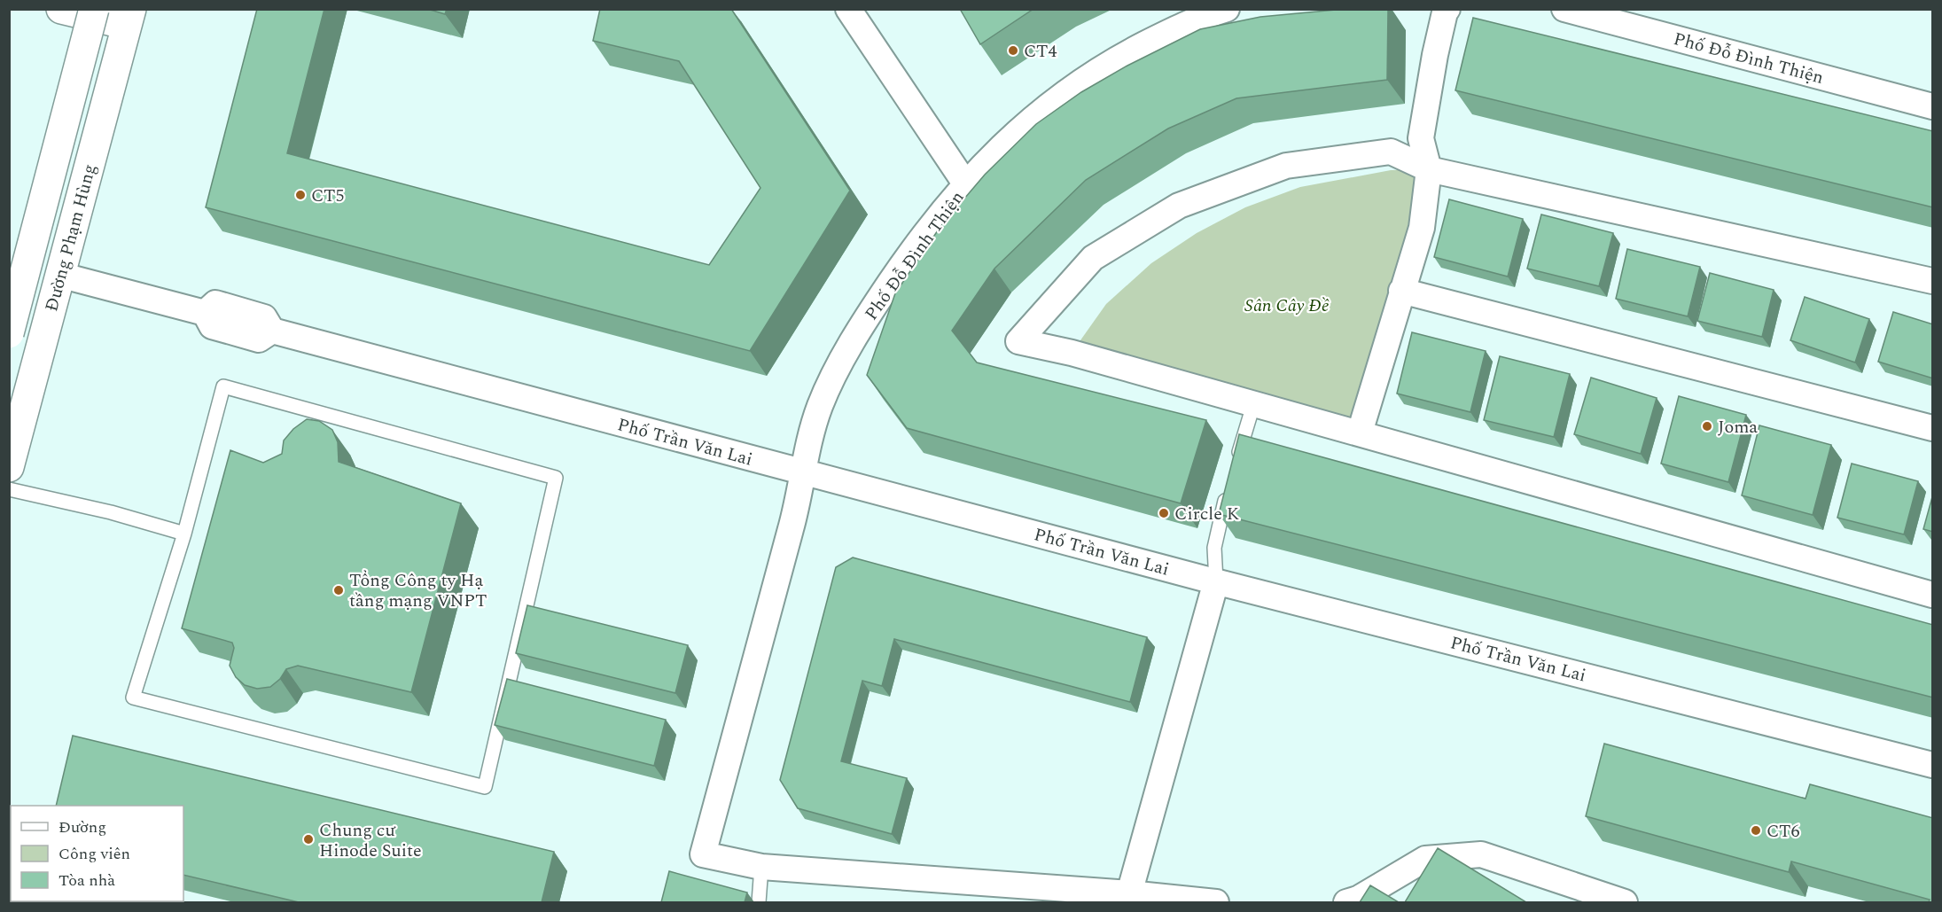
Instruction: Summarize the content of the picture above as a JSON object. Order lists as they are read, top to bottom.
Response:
{
  "streets": {
    "main road": ["Đường Phạm Hùng"],
    "street": ["Phố Đỗ Đình Thiện", "Phố Trần Văn Lai"]
  },
  "crossings": [
    ["Phố Đỗ Đình Thiện", "Phố Trần Văn Lai"],
    ["Đường Phạm Hùng", "Phố Trần Văn Lai"]
  ],
  "parks": ["Sân Cây Đề"],
  "places": [
    "CT4",
    "CT5",
    "Joma",
    "Circle K",
    "Tổng Công ty Hạ tầng mạng VNPT",
    "CT6",
    "Chung cư Hinode Suite"
  ],
  "legend": ["Đường", "Công viên", "Tòa nhà"]
}
